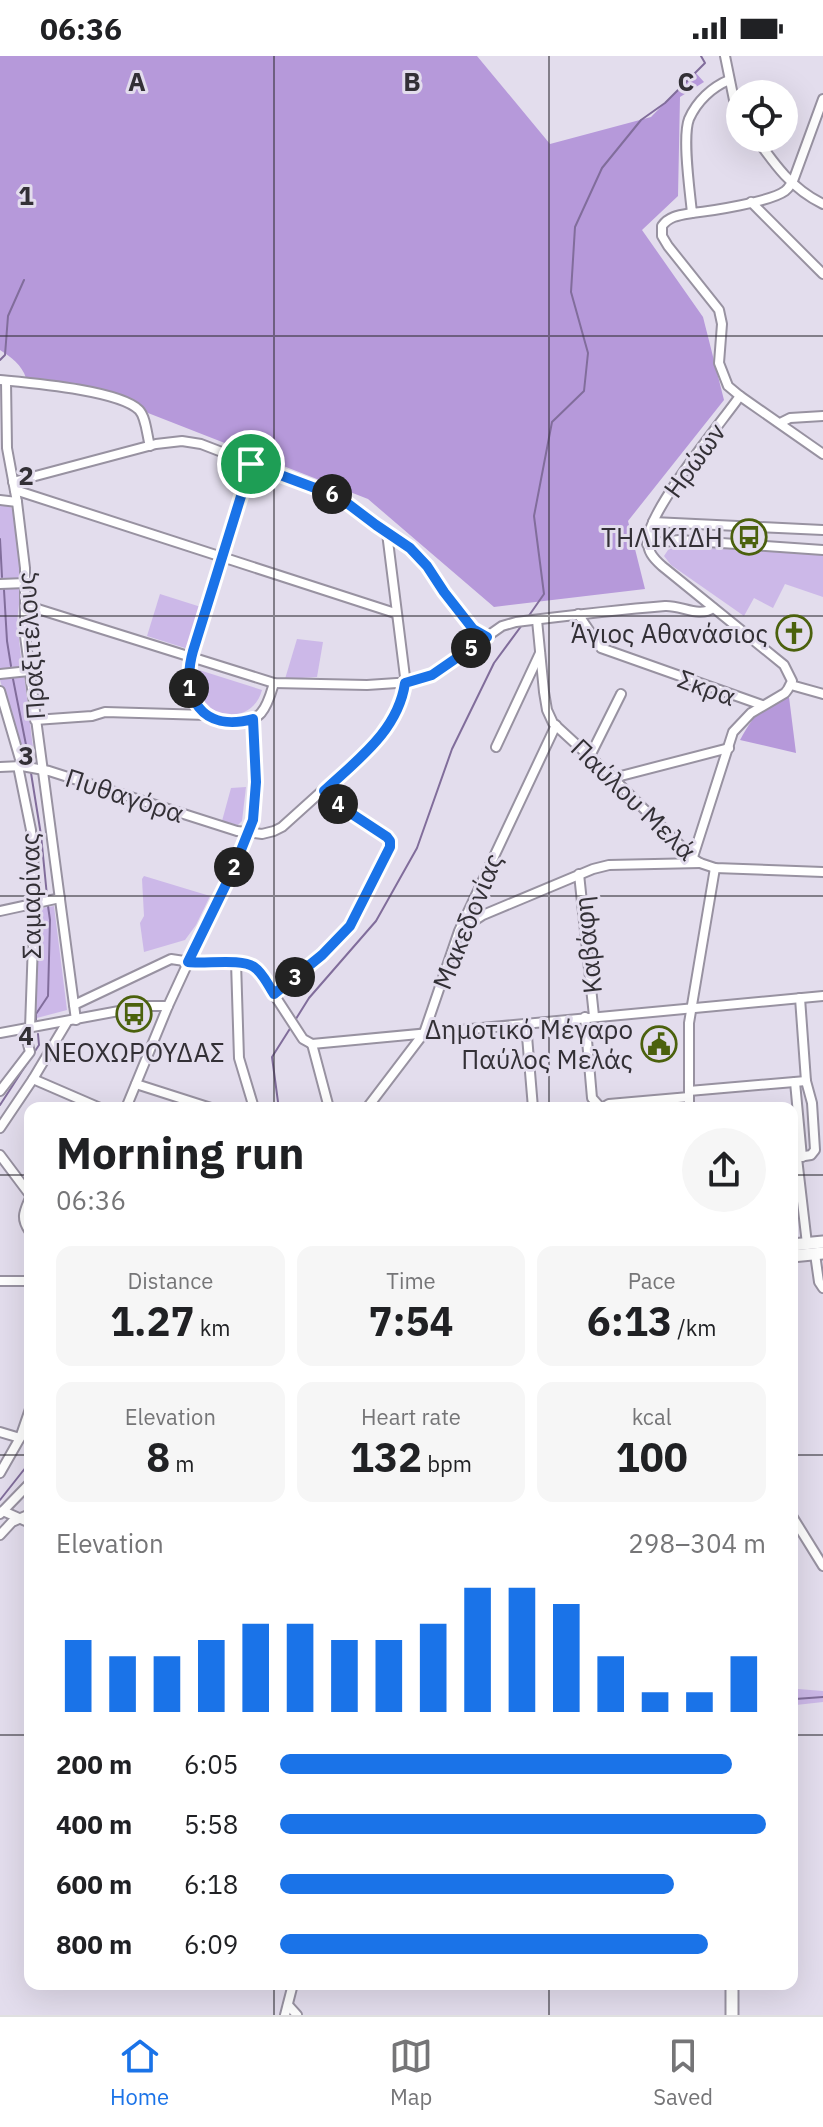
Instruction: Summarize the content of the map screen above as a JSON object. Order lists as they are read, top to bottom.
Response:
{
  "streets": {
    "street": [
      "Ηρώων",
      "Πραξιτέλους",
      "Σκρα",
      "Πυθαγόρα",
      "Παύλου Μελά",
      "Σαμαρίνας",
      "Μακεδονίας",
      "Καβάφη"
    ]
  },
  "crossings": [
    ["Πραξιτέλους", "Πυθαγόρα"],
    ["Πυθαγόρα", "Σαμαρίνας"],
    ["Παύλου Μελά", "Μακεδονίας"]
  ],
  "places": {
    "bus stop": ["ΤΗΛΙΚΙΔΗ", "ΝΕΟΧΩΡΟΥΔΑΣ"],
    "church": ["Άγιος Αθανάσιος"],
    "public building": ["Δημοτικό Μέγαρο Παύλος Μελάς"]
  },
  "page": {
    "status": "06:36",
    "pins": [
      "6",
      "5",
      "1",
      "4",
      "2",
      "3"
    ],
    "heading": ["Morning run", "06:36"],
    "stats": [
      ["Distance", "1.27 km"],
      ["Time", "7:54"],
      ["Pace", "6:13 /km"],
      ["Elevation", "8 m"],
      ["Heart rate", "132 bpm"],
      ["kcal", "100"]
    ],
    "chart": ["Elevation", "298–304 m"],
    "list": [
      {
        "name": "200 m",
        "note": "6:05"
      },
      {
        "name": "400 m",
        "note": "5:58"
      },
      {
        "name": "600 m",
        "note": "6:18"
      },
      {
        "name": "800 m",
        "note": "6:09"
      }
    ],
    "tabs": ["Home", "Map", "Saved"]
  },
  "grid": {
    "columns": ["A", "B", "C"],
    "rows": [
      "1",
      "2",
      "3",
      "4"
    ]
  }
}
